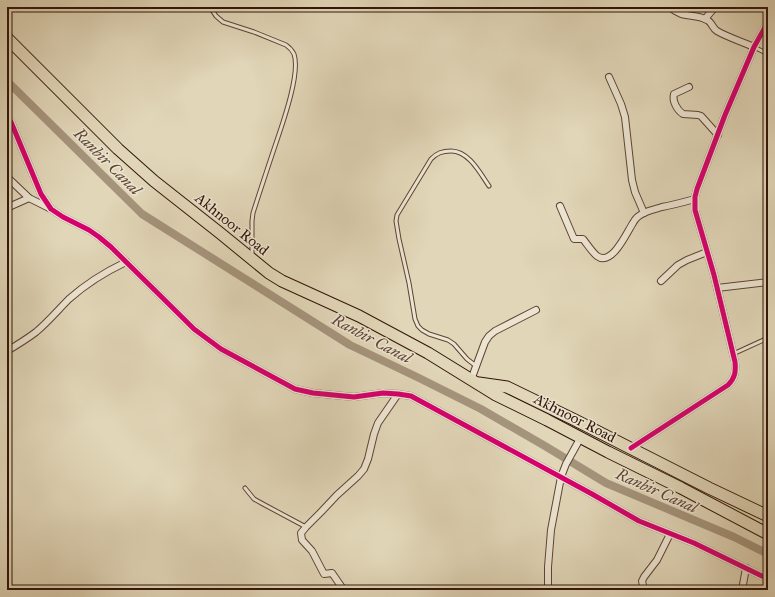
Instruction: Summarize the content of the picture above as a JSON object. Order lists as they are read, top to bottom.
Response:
{
  "streets": {
    "highway": ["Akhnoor Road"]
  },
  "water": ["Ranbir Canal"]
}
